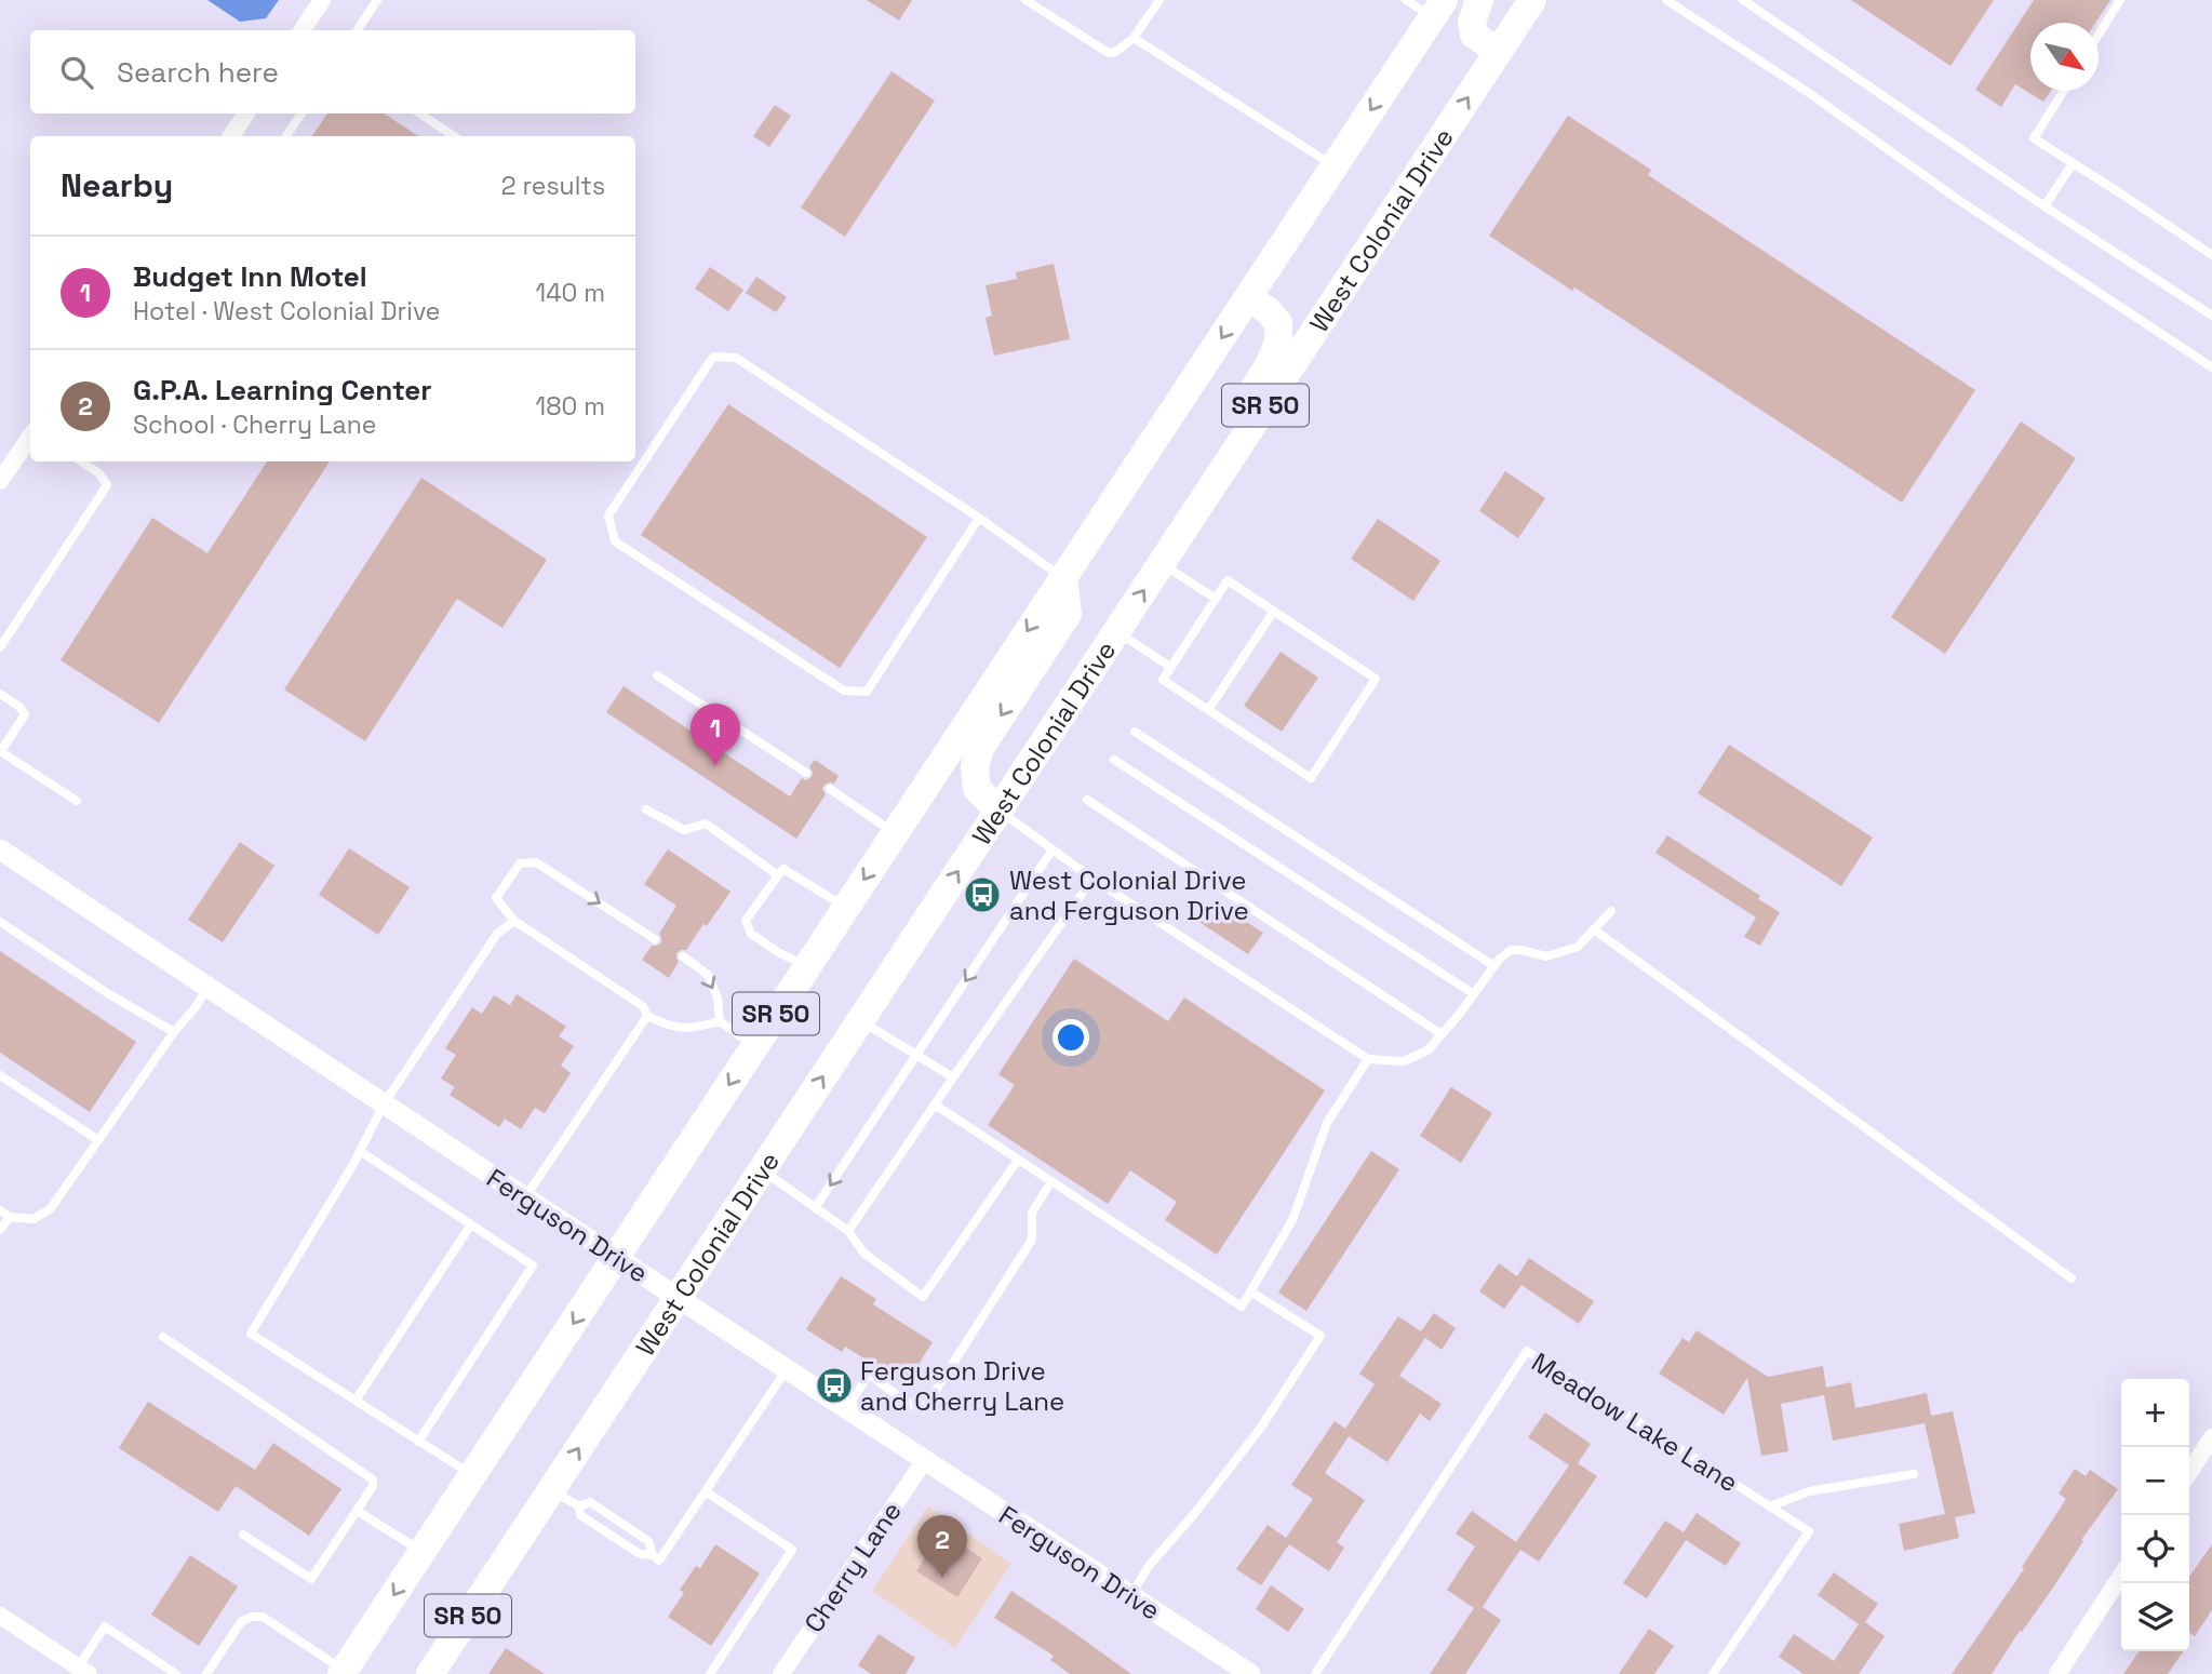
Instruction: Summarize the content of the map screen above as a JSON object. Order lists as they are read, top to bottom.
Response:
{
  "streets": {
    "highway": ["West Colonial Drive", "SR 50"],
    "street": ["Ferguson Drive", "Cherry Lane"],
    "lane": ["Meadow Lake Lane"]
  },
  "crossings": [
    ["West Colonial Drive", "Ferguson Drive"],
    ["SR 50", "Ferguson Drive"],
    ["Ferguson Drive", "Cherry Lane"]
  ],
  "places": {
    "bus stop": ["West Colonial Drive and Ferguson Drive", "Ferguson Drive and Cherry Lane"]
  },
  "north": "bottom right",
  "page": {
    "search": "Search here",
    "heading": ["Nearby", "2 results"],
    "list": [
      {
        "mark": "1",
        "name": "Budget Inn Motel",
        "note": "Hotel · West Colonial Drive",
        "value": "140 m"
      },
      {
        "mark": "2",
        "name": "G.P.A. Learning Center",
        "note": "School · Cherry Lane",
        "value": "180 m"
      }
    ],
    "pins": ["1", "2"],
    "map_buttons": ["+", "−"]
  }
}
